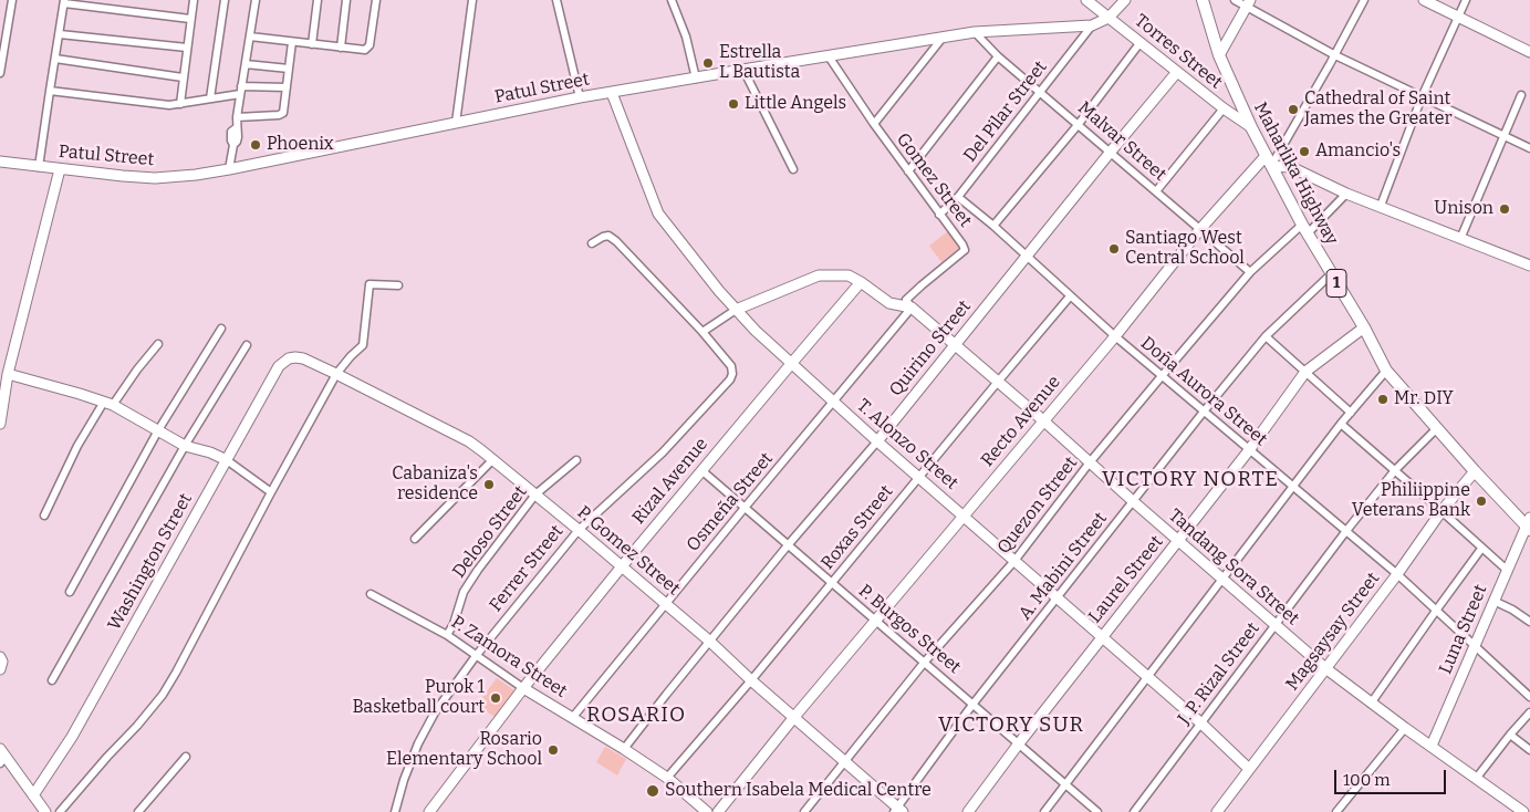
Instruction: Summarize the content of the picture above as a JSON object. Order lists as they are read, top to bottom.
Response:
{
  "streets": {
    "main road": ["Maharlika Highway", "1"],
    "street": [
      "Torres Street",
      "Patul Street",
      "Del Pilar Street",
      "Malvar Street",
      "Gomez Street",
      "Quirino Street",
      "Doña Aurora Street",
      "Recto Avenue",
      "T. Alonzo Street",
      "Rizal Avenue",
      "Osmeña Street",
      "Quezon Street",
      "Roxas Street",
      "Deloso Street",
      "P. Gomez Street",
      "Washington Street",
      "A. Mabini Street",
      "Tandang Sora Street",
      "Ferrer Street",
      "Laurel Street",
      "P. Burgos Street",
      "Luna Street",
      "Magsaysay Street",
      "P. Zamora Street",
      "J. P. Rizal Street"
    ]
  },
  "crossings": [
    ["Torres Street", "Maharlika Highway"],
    ["Torres Street", "Quirino Street"],
    ["Patul Street", "Del Pilar Street"],
    ["Patul Street", "Malvar Street"],
    ["Patul Street", "Gomez Street"],
    ["Patul Street", "T. Alonzo Street"],
    ["Del Pilar Street", "Malvar Street"],
    ["Del Pilar Street", "Gomez Street"],
    ["Del Pilar Street", "Doña Aurora Street"],
    ["Malvar Street", "Quirino Street"],
    ["Malvar Street", "Recto Avenue"],
    ["Malvar Street", "Quezon Street"],
    ["Maharlika Highway", "Recto Avenue"],
    ["Maharlika Highway", "Quezon Street"],
    ["Maharlika Highway", "A. Mabini Street"],
    ["Maharlika Highway", "Laurel Street"],
    ["Maharlika Highway", "Luna Street"],
    ["Maharlika Highway", "Magsaysay Street"],
    ["Maharlika Highway", "J. P. Rizal Street"],
    ["Gomez Street", "Osmeña Street"],
    ["Gomez Street", "Tandang Sora Street"],
    ["Quirino Street", "Doña Aurora Street"],
    ["Quirino Street", "T. Alonzo Street"],
    ["Quirino Street", "P. Gomez Street"],
    ["Quirino Street", "Tandang Sora Street"],
    ["Quirino Street", "P. Burgos Street"],
    ["Quirino Street", "P. Zamora Street"],
    ["Doña Aurora Street", "Recto Avenue"],
    ["Doña Aurora Street", "Quezon Street"],
    ["Doña Aurora Street", "Roxas Street"],
    ["Doña Aurora Street", "A. Mabini Street"],
    ["Doña Aurora Street", "Laurel Street"],
    ["Doña Aurora Street", "Luna Street"],
    ["Doña Aurora Street", "Magsaysay Street"],
    ["Doña Aurora Street", "J. P. Rizal Street"],
    ["Recto Avenue", "T. Alonzo Street"],
    ["Recto Avenue", "P. Gomez Street"],
    ["Recto Avenue", "Tandang Sora Street"],
    ["Recto Avenue", "P. Burgos Street"],
    ["T. Alonzo Street", "Rizal Avenue"],
    ["T. Alonzo Street", "Osmeña Street"],
    ["T. Alonzo Street", "Quezon Street"],
    ["T. Alonzo Street", "Roxas Street"],
    ["T. Alonzo Street", "A. Mabini Street"],
    ["T. Alonzo Street", "Laurel Street"],
    ["T. Alonzo Street", "Magsaysay Street"],
    ["T. Alonzo Street", "J. P. Rizal Street"],
    ["Rizal Avenue", "P. Gomez Street"],
    ["Rizal Avenue", "P. Burgos Street"],
    ["Rizal Avenue", "P. Zamora Street"],
    ["Osmeña Street", "P. Gomez Street"],
    ["Osmeña Street", "Tandang Sora Street"],
    ["Osmeña Street", "P. Burgos Street"],
    ["Osmeña Street", "P. Zamora Street"],
    ["Quezon Street", "P. Gomez Street"],
    ["Quezon Street", "Tandang Sora Street"],
    ["Quezon Street", "P. Burgos Street"],
    ["Roxas Street", "P. Gomez Street"],
    ["Roxas Street", "Tandang Sora Street"],
    ["Roxas Street", "P. Burgos Street"],
    ["Roxas Street", "P. Zamora Street"],
    ["Deloso Street", "P. Gomez Street"],
    ["Deloso Street", "P. Zamora Street"],
    ["P. Gomez Street", "Washington Street"],
    ["P. Gomez Street", "A. Mabini Street"],
    ["P. Gomez Street", "Ferrer Street"],
    ["A. Mabini Street", "Tandang Sora Street"],
    ["A. Mabini Street", "P. Burgos Street"],
    ["Tandang Sora Street", "Laurel Street"],
    ["Tandang Sora Street", "Luna Street"],
    ["Tandang Sora Street", "Magsaysay Street"],
    ["Tandang Sora Street", "J. P. Rizal Street"],
    ["Ferrer Street", "P. Zamora Street"],
    ["Laurel Street", "P. Burgos Street"]
  ],
  "districts": ["VICTORY NORTE", "ROSARIO", "VICTORY SUR"],
  "places": [
    "Estrella L Bautista",
    "Little Angels",
    "Cathedral of Saint James the Greater",
    "Phoenix",
    "Amancio's",
    "Unison",
    "Santiago West Central School",
    "Mr. DIY",
    "Cabaniza's residence",
    "Philiippine Veterans Bank",
    "Purok 1 Basketball court",
    "Rosario Elementary School",
    "Southern Isabela Medical Centre"
  ],
  "scale_bar": "100 m"
}
